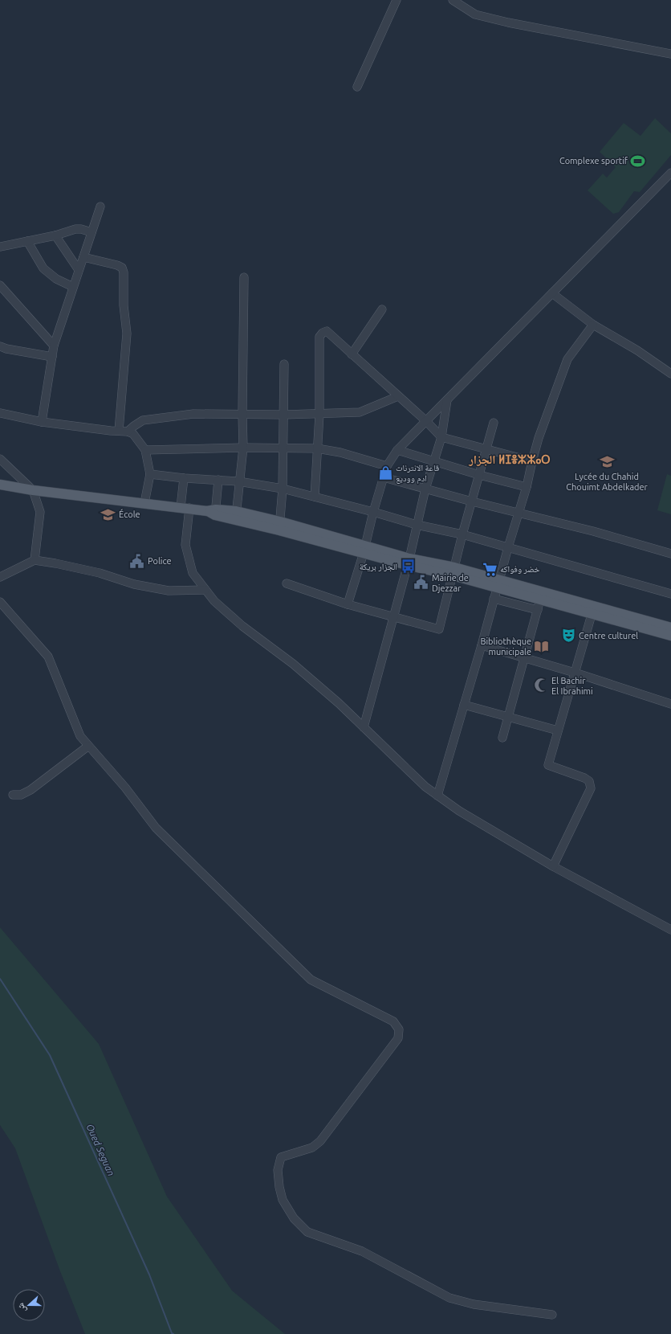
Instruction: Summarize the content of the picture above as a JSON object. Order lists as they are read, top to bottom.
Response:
{
  "districts": ["الجزار ⵍⵊⴻⵣⵣⴰⵔ"],
  "water": ["Oued Seguan"],
  "places": {
    "sports": ["Complexe sportif"],
    "school or university": ["Lycée du Chahid Chouimt Abdelkader", "École"],
    "shop": ["قاعة الانترنات ادم ووديع"],
    "public building": ["Police", "Mairie de Djezzar"],
    "bus stop": ["الجزار بريكة"],
    "supermarket": ["خضر وفواكه"],
    "theatre": ["Centre culturel"],
    "library": ["Bibliothèque municipale"],
    "mosque": ["El Bachir El Ibrahimi"]
  },
  "north": "left"
}
